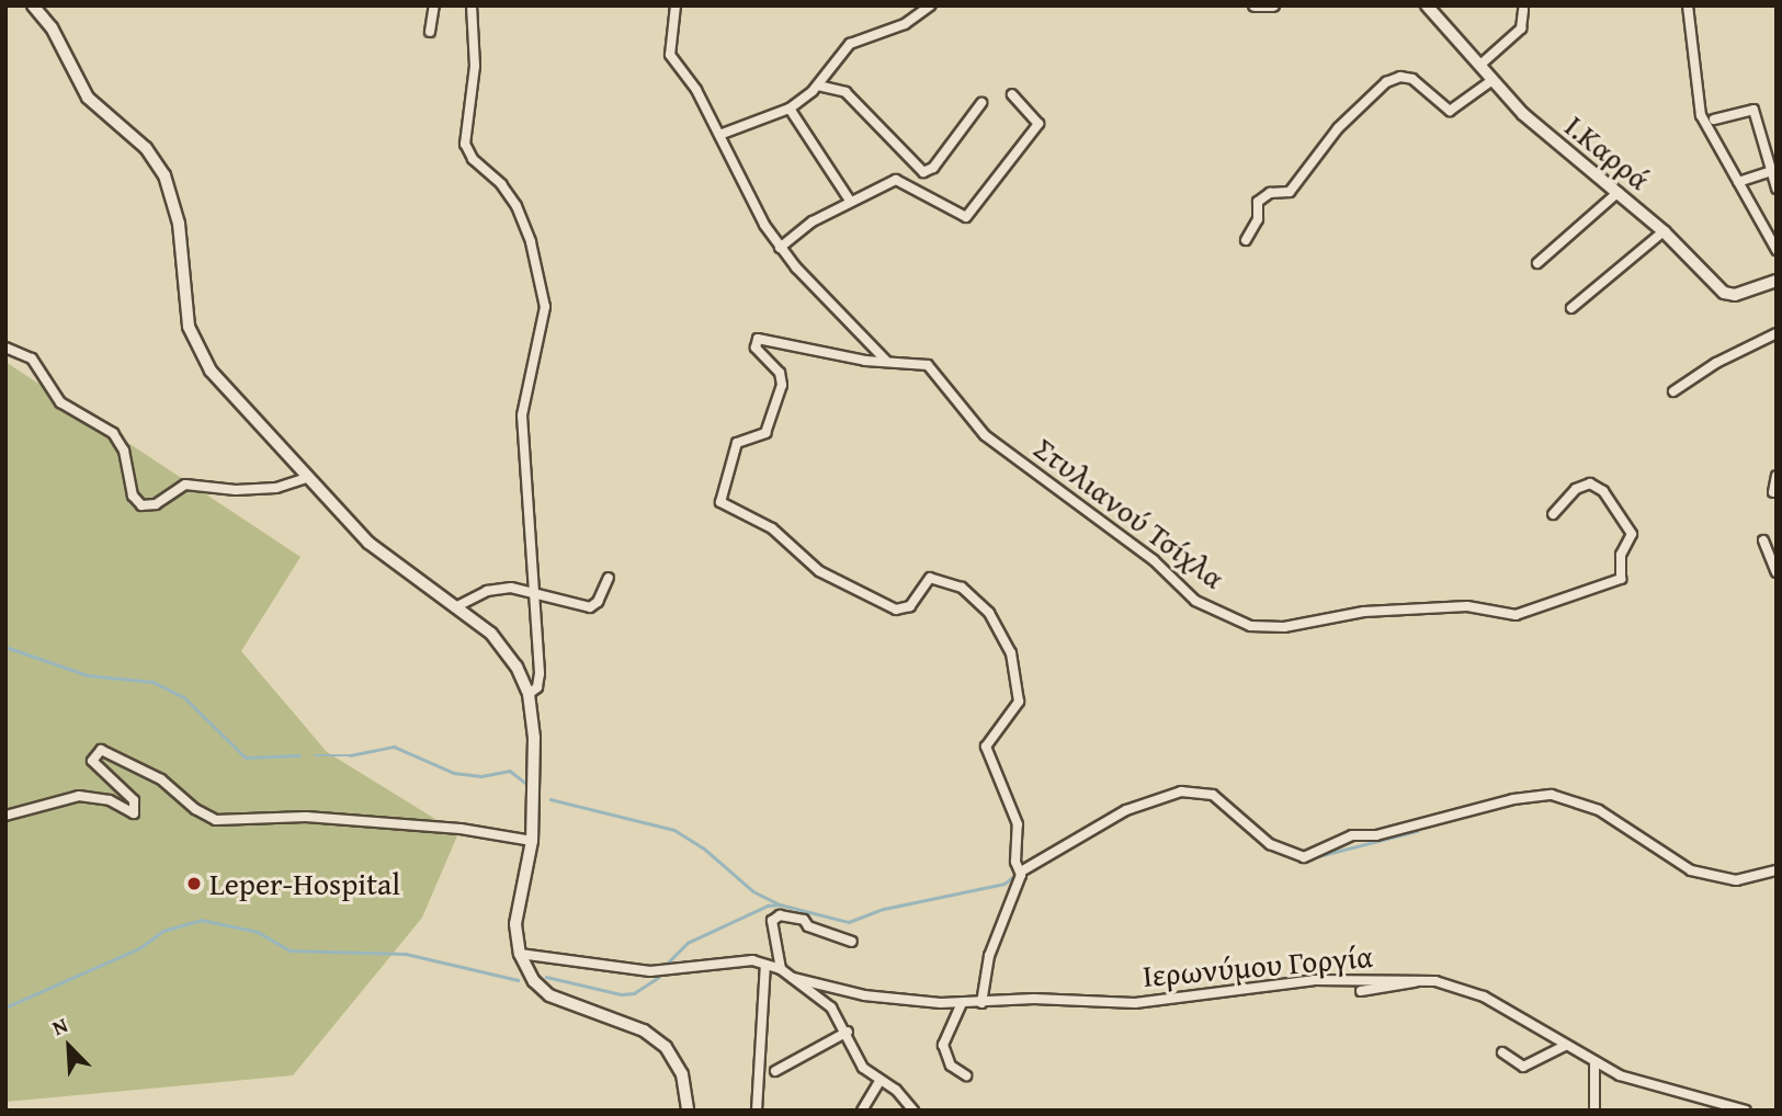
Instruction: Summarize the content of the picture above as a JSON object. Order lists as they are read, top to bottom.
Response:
{
  "streets": {
    "main road": ["Ι.Καρρά"],
    "street": ["Στυλιανού Τσίχλα", "Ιερωνύμου Γοργία"]
  },
  "places": ["Leper-Hospital"],
  "north": "top left"
}
